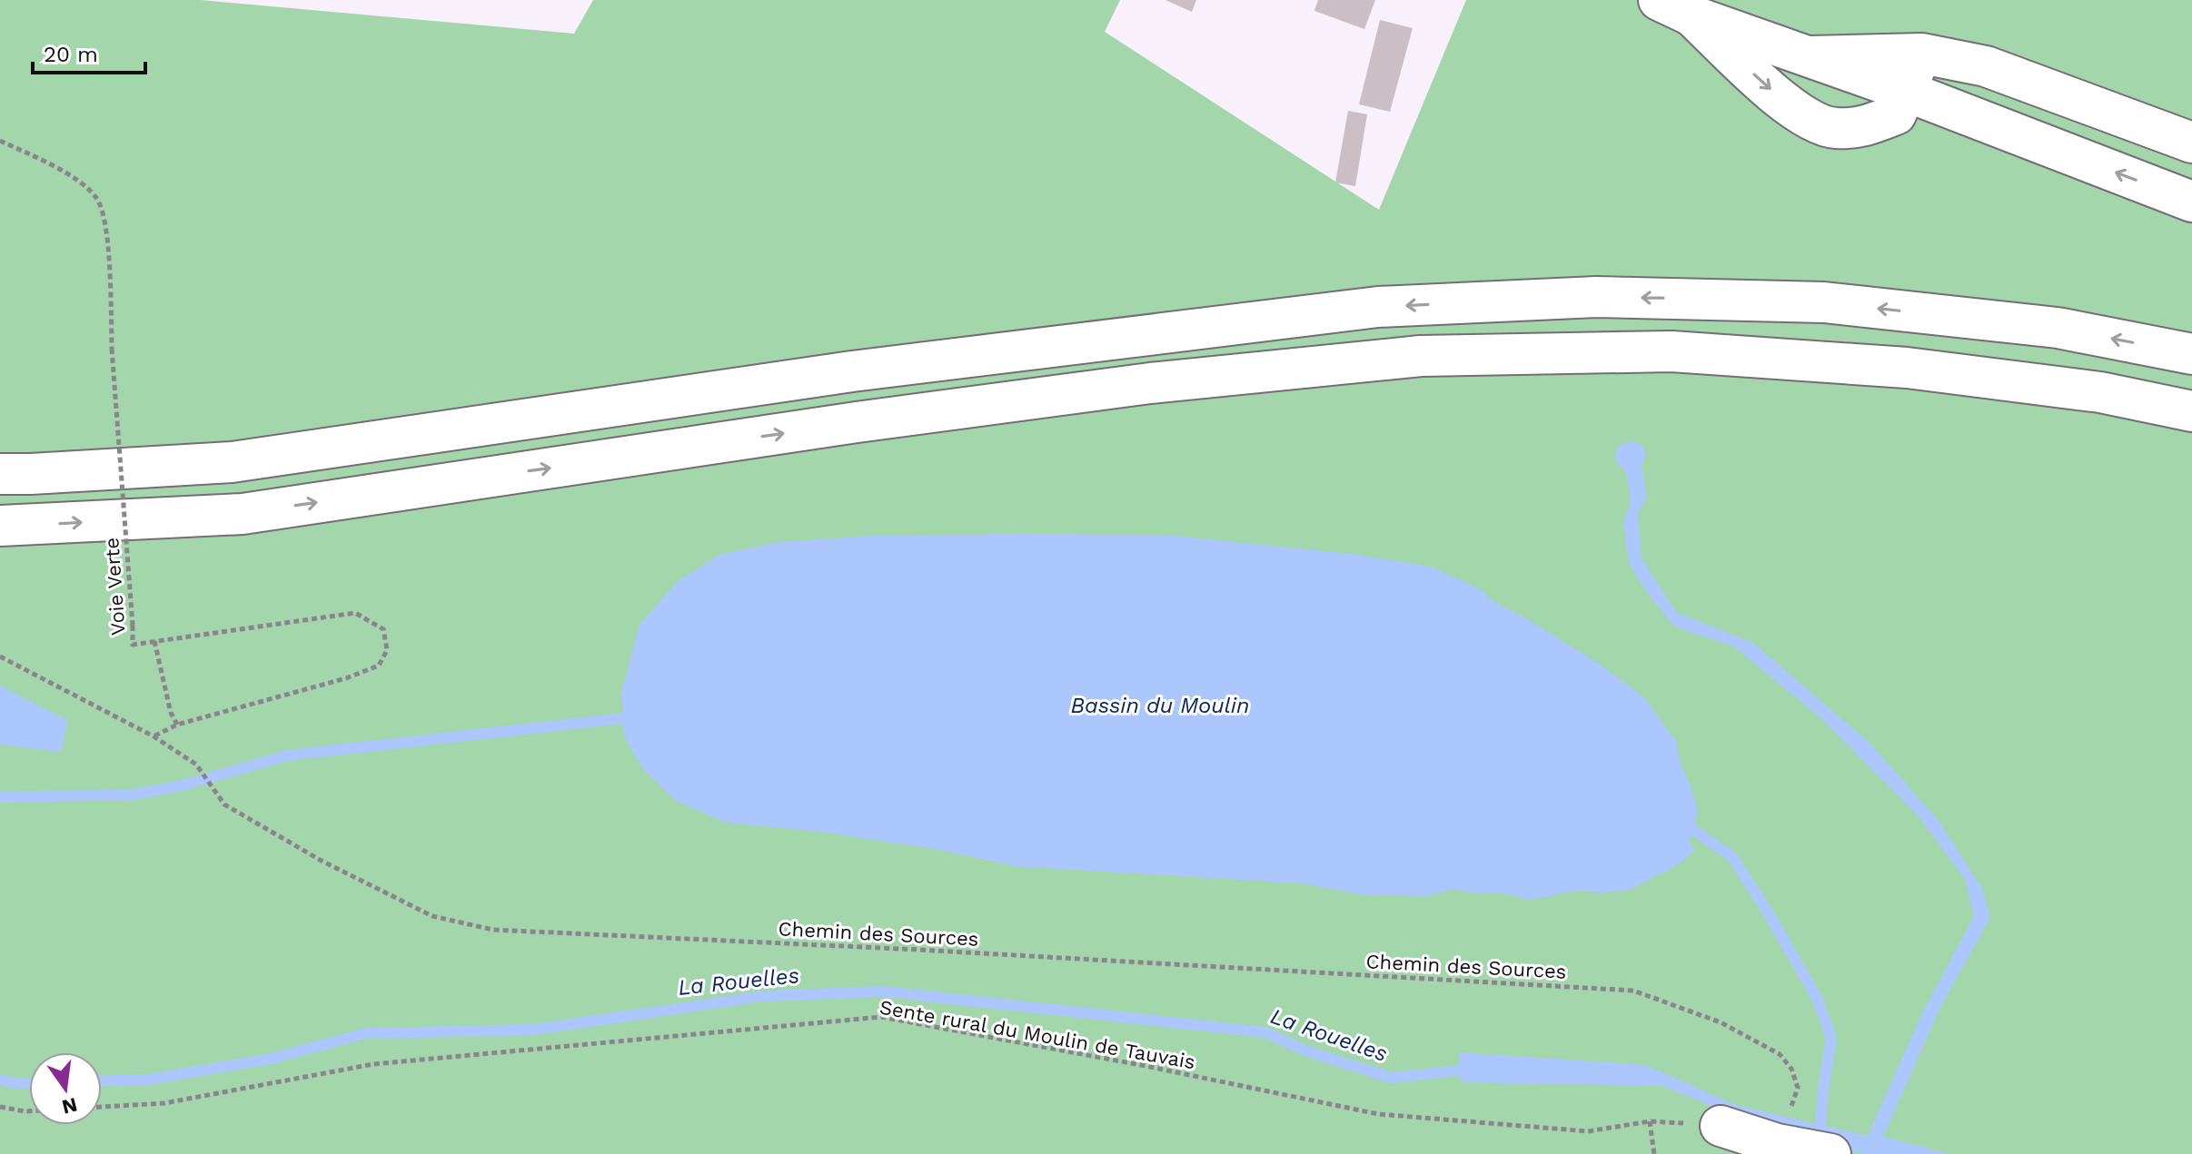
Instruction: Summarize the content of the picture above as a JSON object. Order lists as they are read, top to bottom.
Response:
{
  "streets": {
    "path": ["Voie Verte", "Chemin des Sources", "Sente rural du Moulin de Tauvais"]
  },
  "crossings": [
    ["Voie Verte", "Chemin des Sources"]
  ],
  "water": ["Bassin du Moulin", "La Rouelles"],
  "scale_bar": "20 m",
  "north": "bottom"
}
